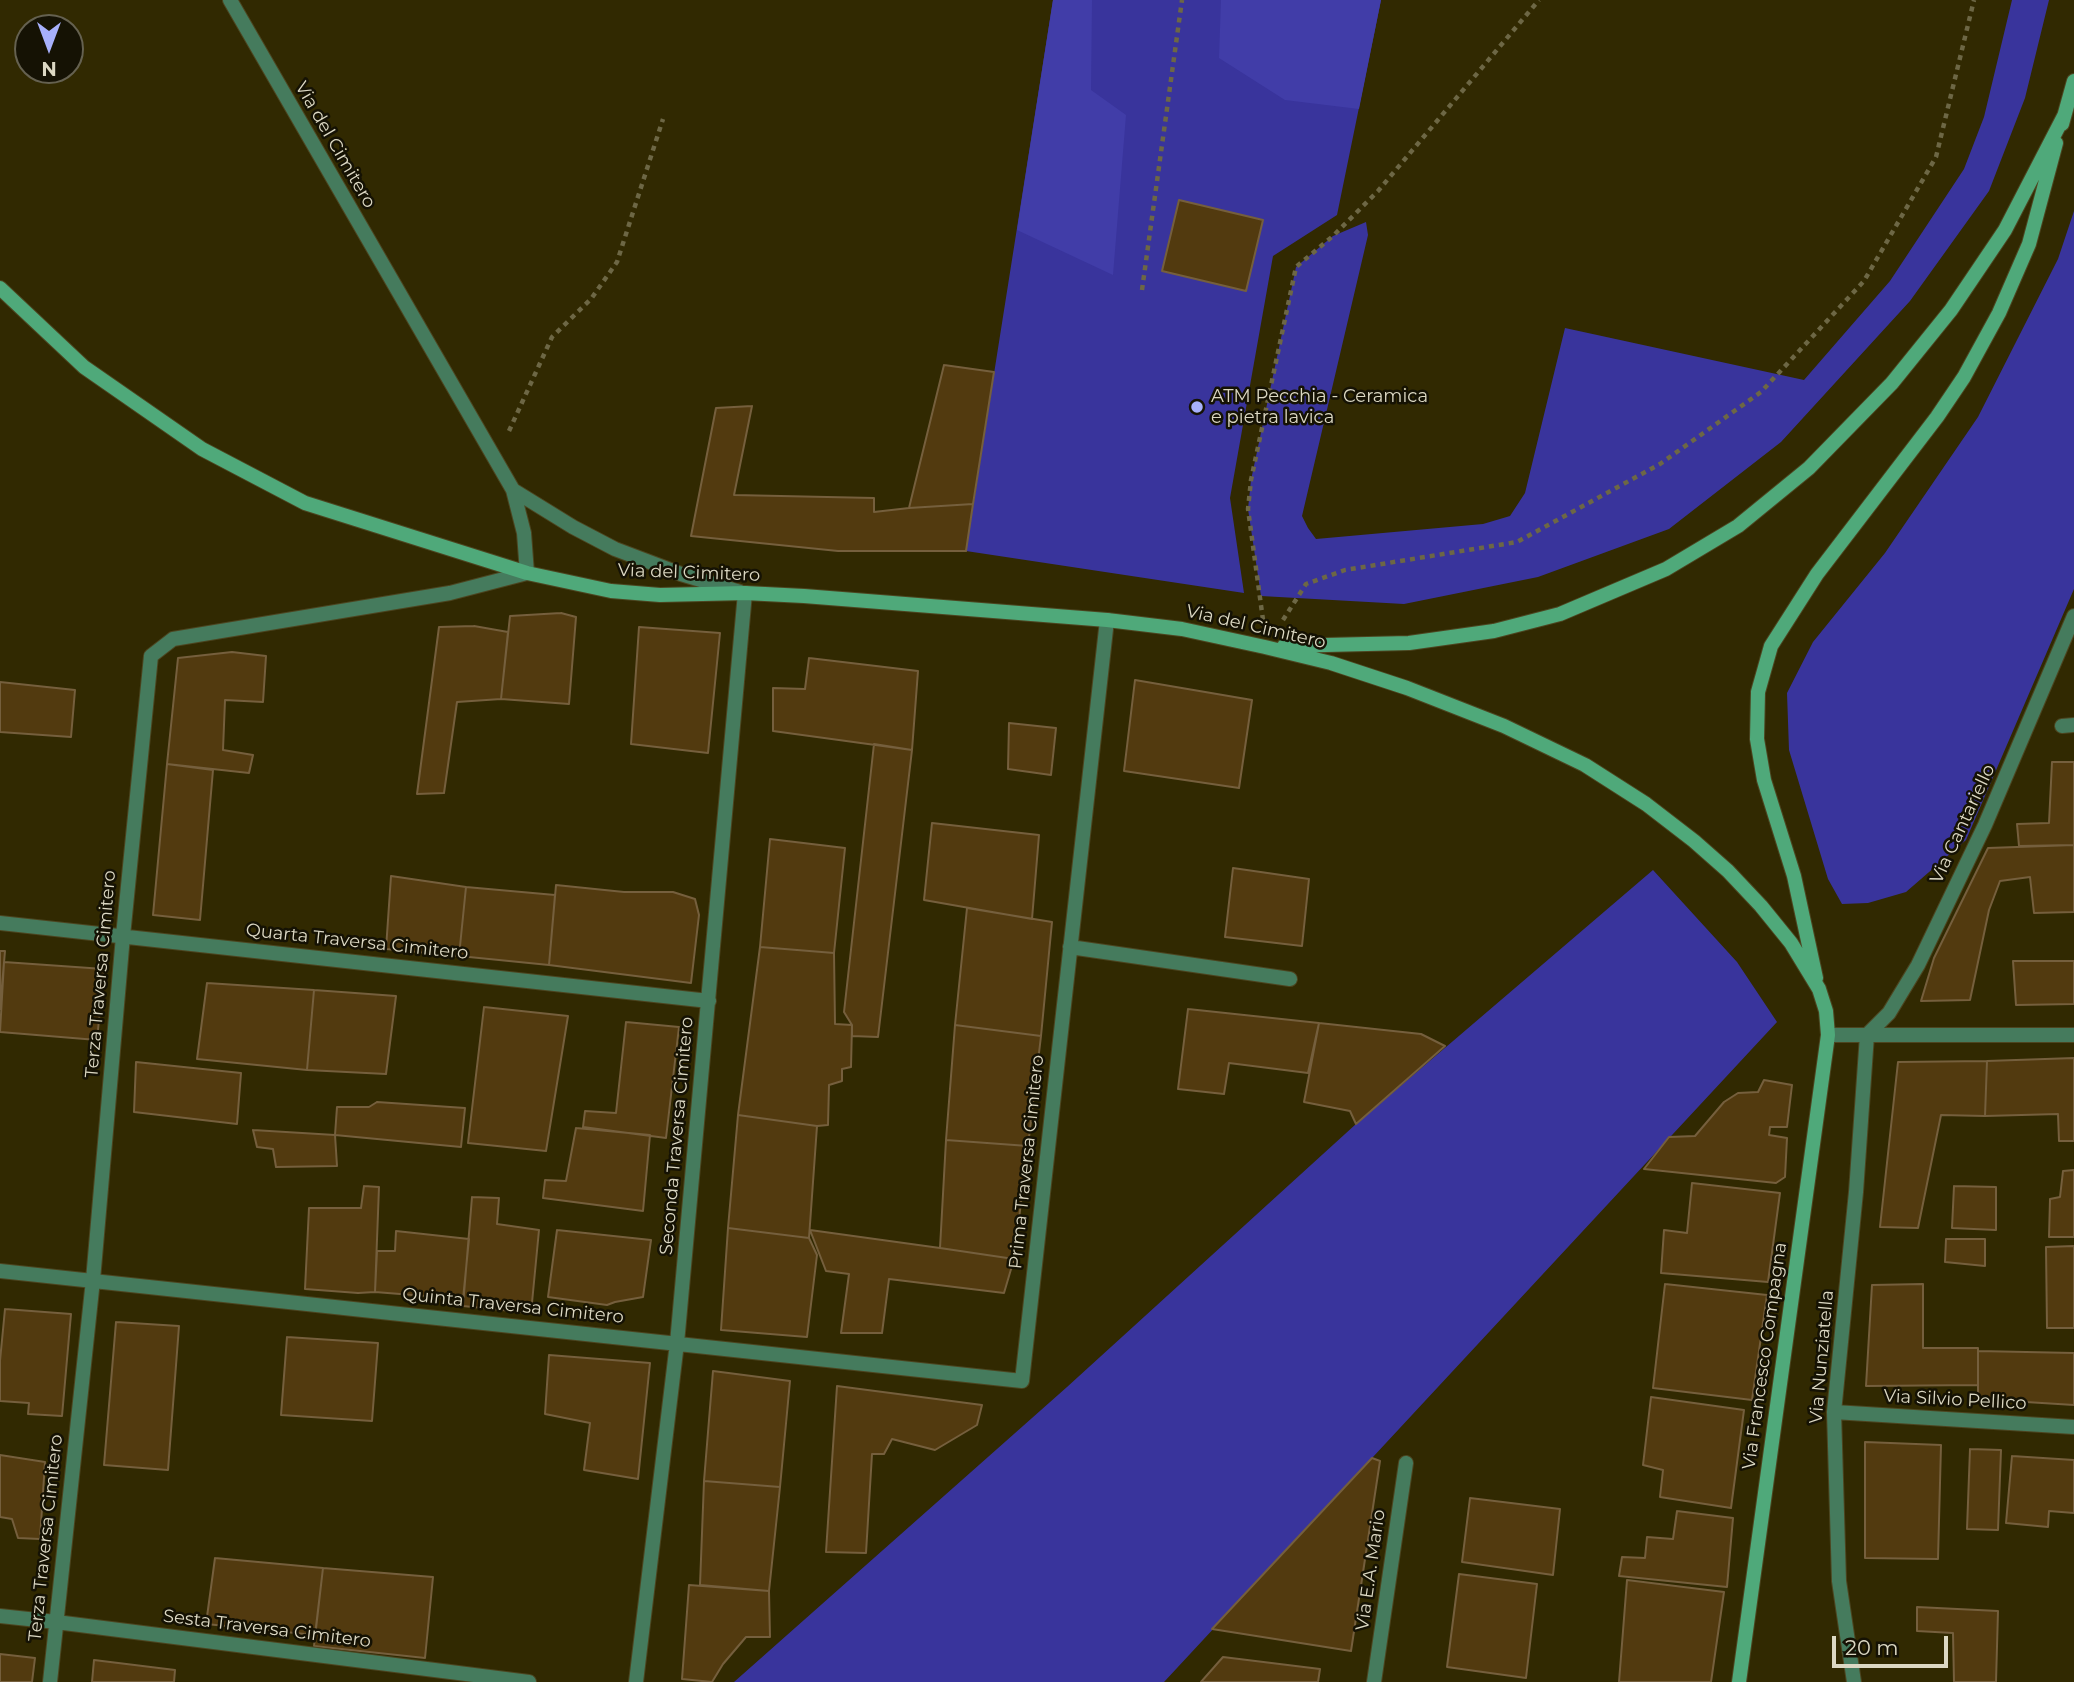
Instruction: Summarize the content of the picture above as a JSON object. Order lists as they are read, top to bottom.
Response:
{
  "streets": {
    "main road": ["Via del Cimitero", "Via Francesco Compagna"],
    "street": [
      "Via Cantariello",
      "Quarta Traversa Cimitero",
      "Terza Traversa Cimitero",
      "Seconda Traversa Cimitero",
      "Prima Traversa Cimitero",
      "Quinta Traversa Cimitero",
      "Via Nunziatella",
      "Via Silvio Pellico",
      "Via E.A. Mario",
      "Sesta Traversa Cimitero"
    ]
  },
  "crossings": [
    ["Via del Cimitero", "Terza Traversa Cimitero"],
    ["Via del Cimitero", "Seconda Traversa Cimitero"],
    ["Via del Cimitero", "Prima Traversa Cimitero"],
    ["Via del Cimitero", "Via Francesco Compagna"],
    ["Via Cantariello", "Via Nunziatella"],
    ["Quarta Traversa Cimitero", "Terza Traversa Cimitero"],
    ["Quarta Traversa Cimitero", "Seconda Traversa Cimitero"],
    ["Terza Traversa Cimitero", "Quinta Traversa Cimitero"],
    ["Terza Traversa Cimitero", "Sesta Traversa Cimitero"],
    ["Seconda Traversa Cimitero", "Quinta Traversa Cimitero"],
    ["Prima Traversa Cimitero", "Quinta Traversa Cimitero"],
    ["Via Nunziatella", "Via Silvio Pellico"]
  ],
  "places": ["ATM Pecchia - Ceramica e pietra lavica"],
  "scale_bar": "20 m",
  "north": "bottom"
}
